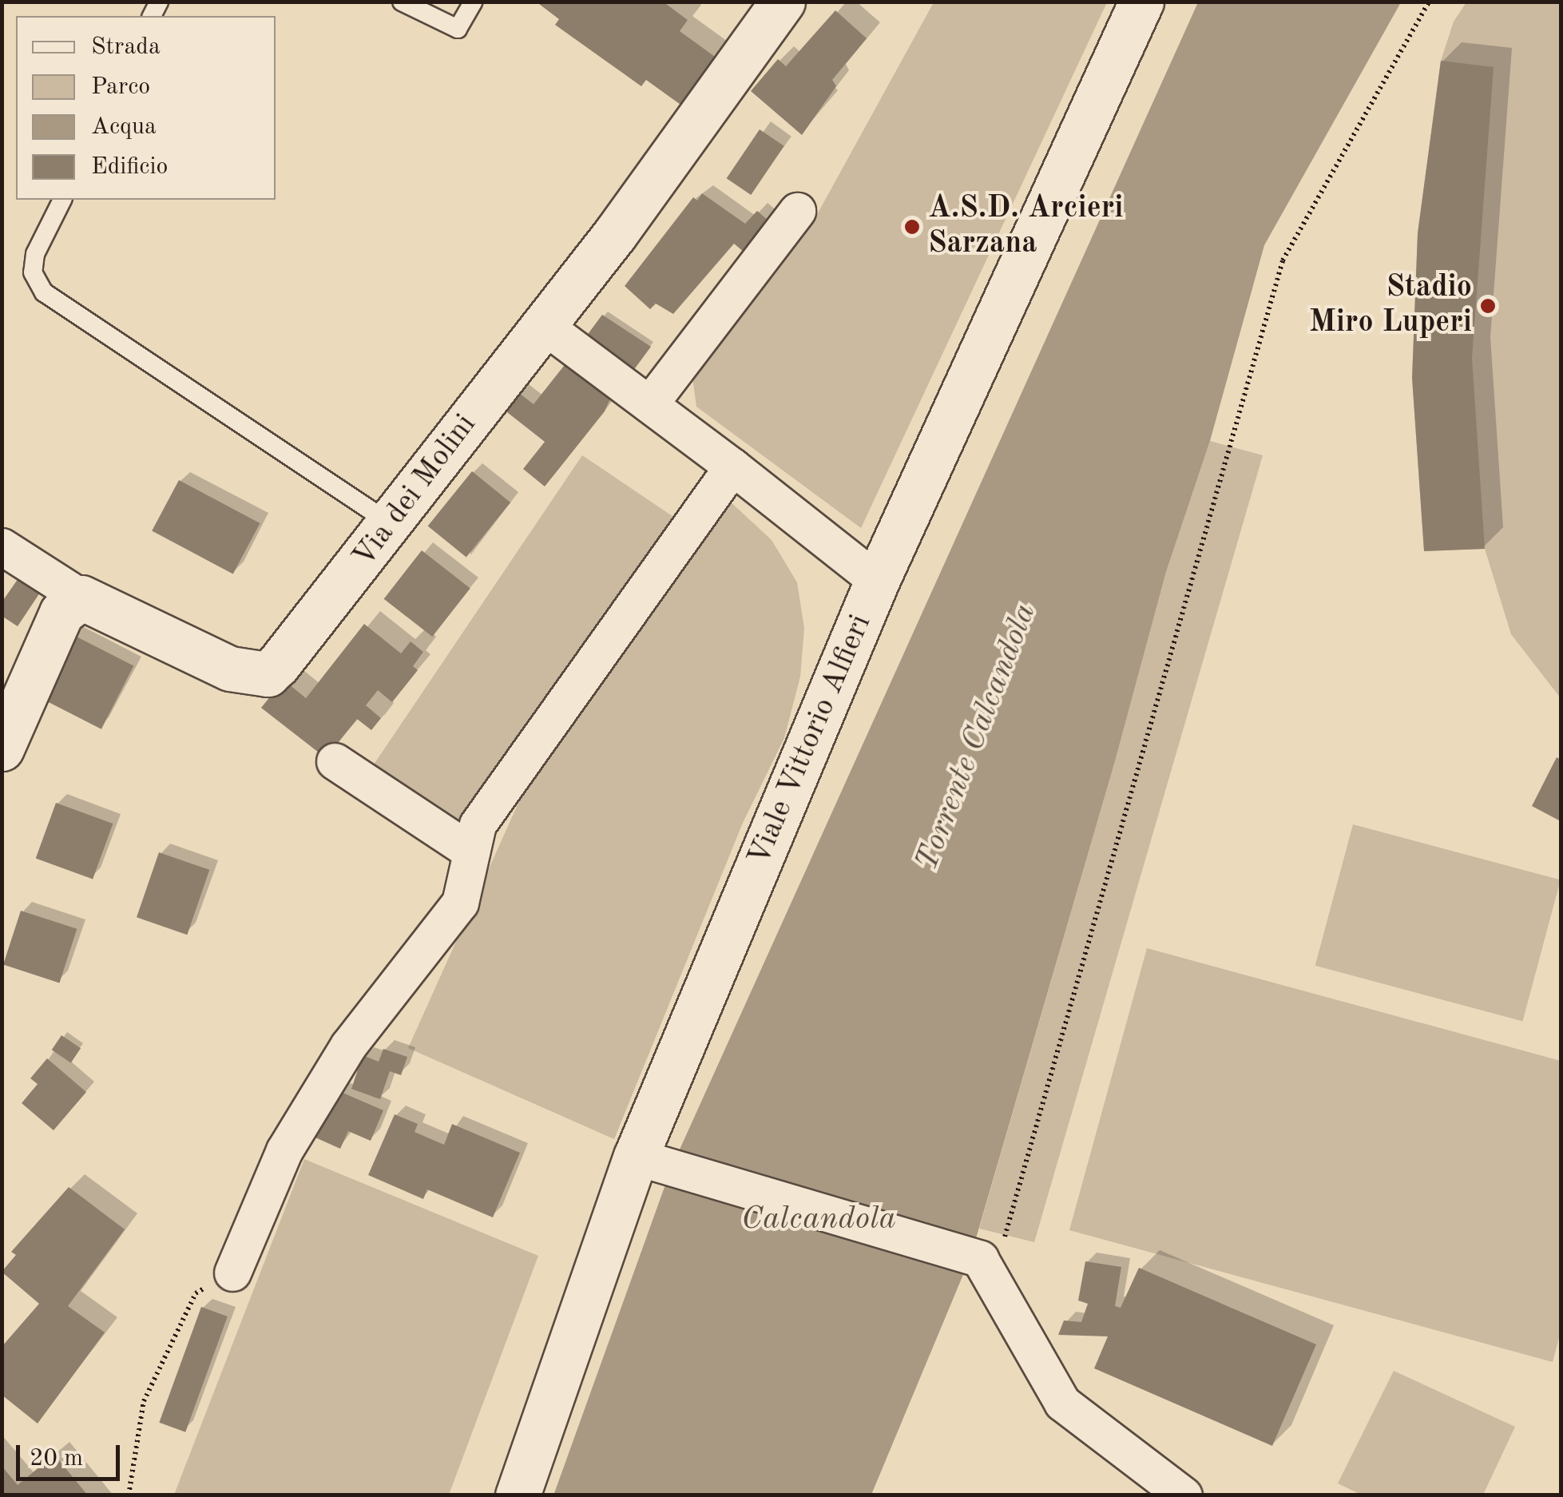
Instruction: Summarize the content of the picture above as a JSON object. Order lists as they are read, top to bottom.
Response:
{
  "streets": {
    "street": ["Via dei Molini", "Viale Vittorio Alfieri"]
  },
  "water": ["Torrente Calcandola", "Calcandola"],
  "places": ["A.S.D. Arcieri Sarzana", "Stadio Miro Luperi"],
  "legend": [
    "Strada",
    "Parco",
    "Acqua",
    "Edificio"
  ],
  "scale_bar": "20 m"
}
